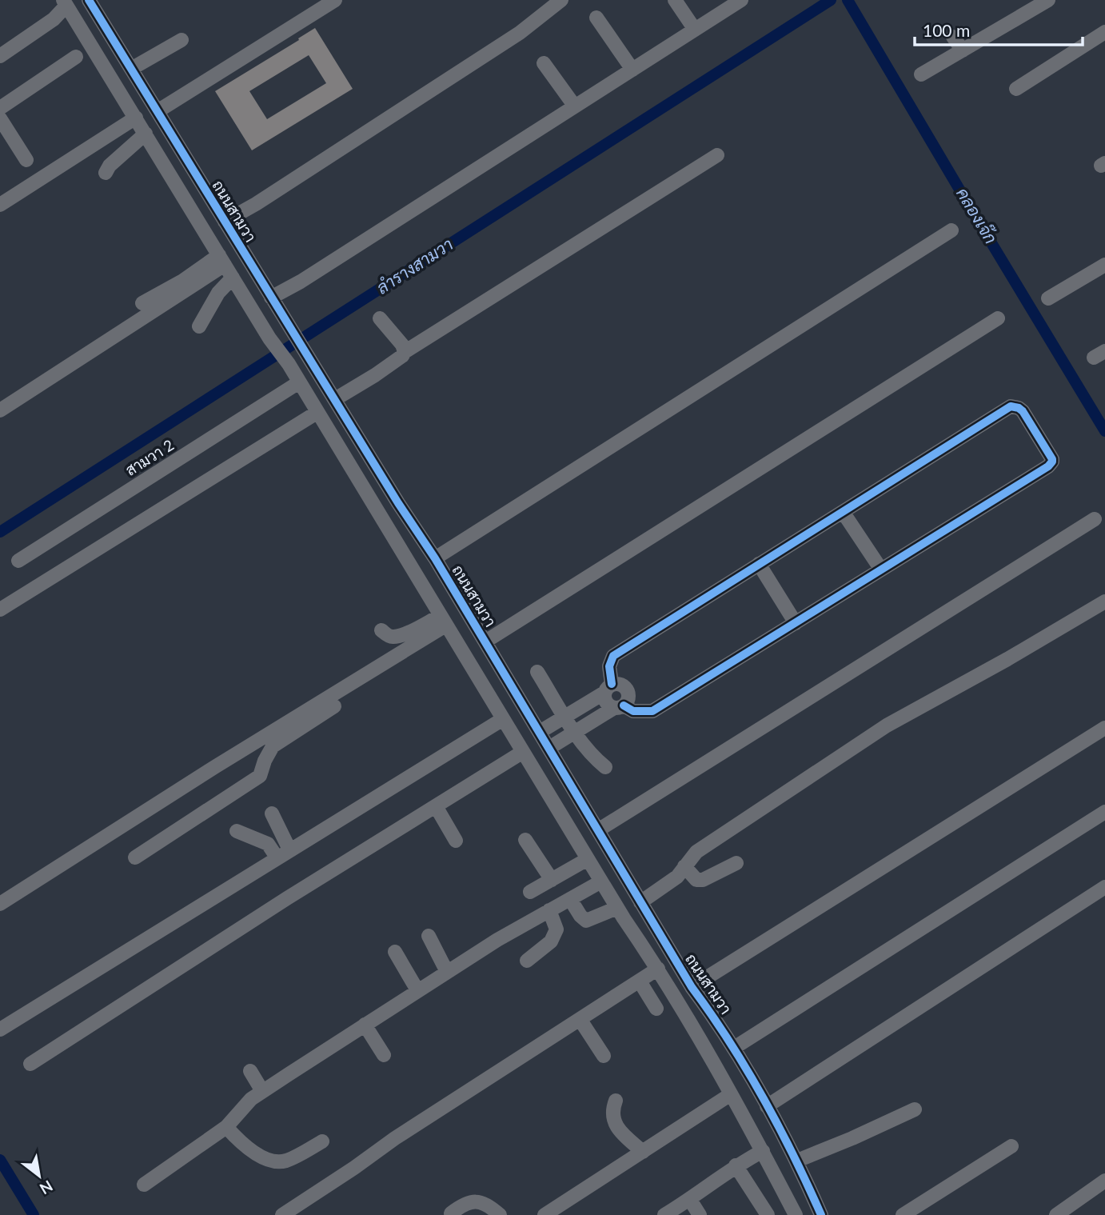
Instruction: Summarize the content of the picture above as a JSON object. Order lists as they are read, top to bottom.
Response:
{
  "streets": {
    "street": ["ถนนสามวา", "สามวา 2"]
  },
  "water": ["คลองเจ๊ก", "ลำรางสามวา"],
  "scale_bar": "100 m",
  "north": "bottom right"
}
